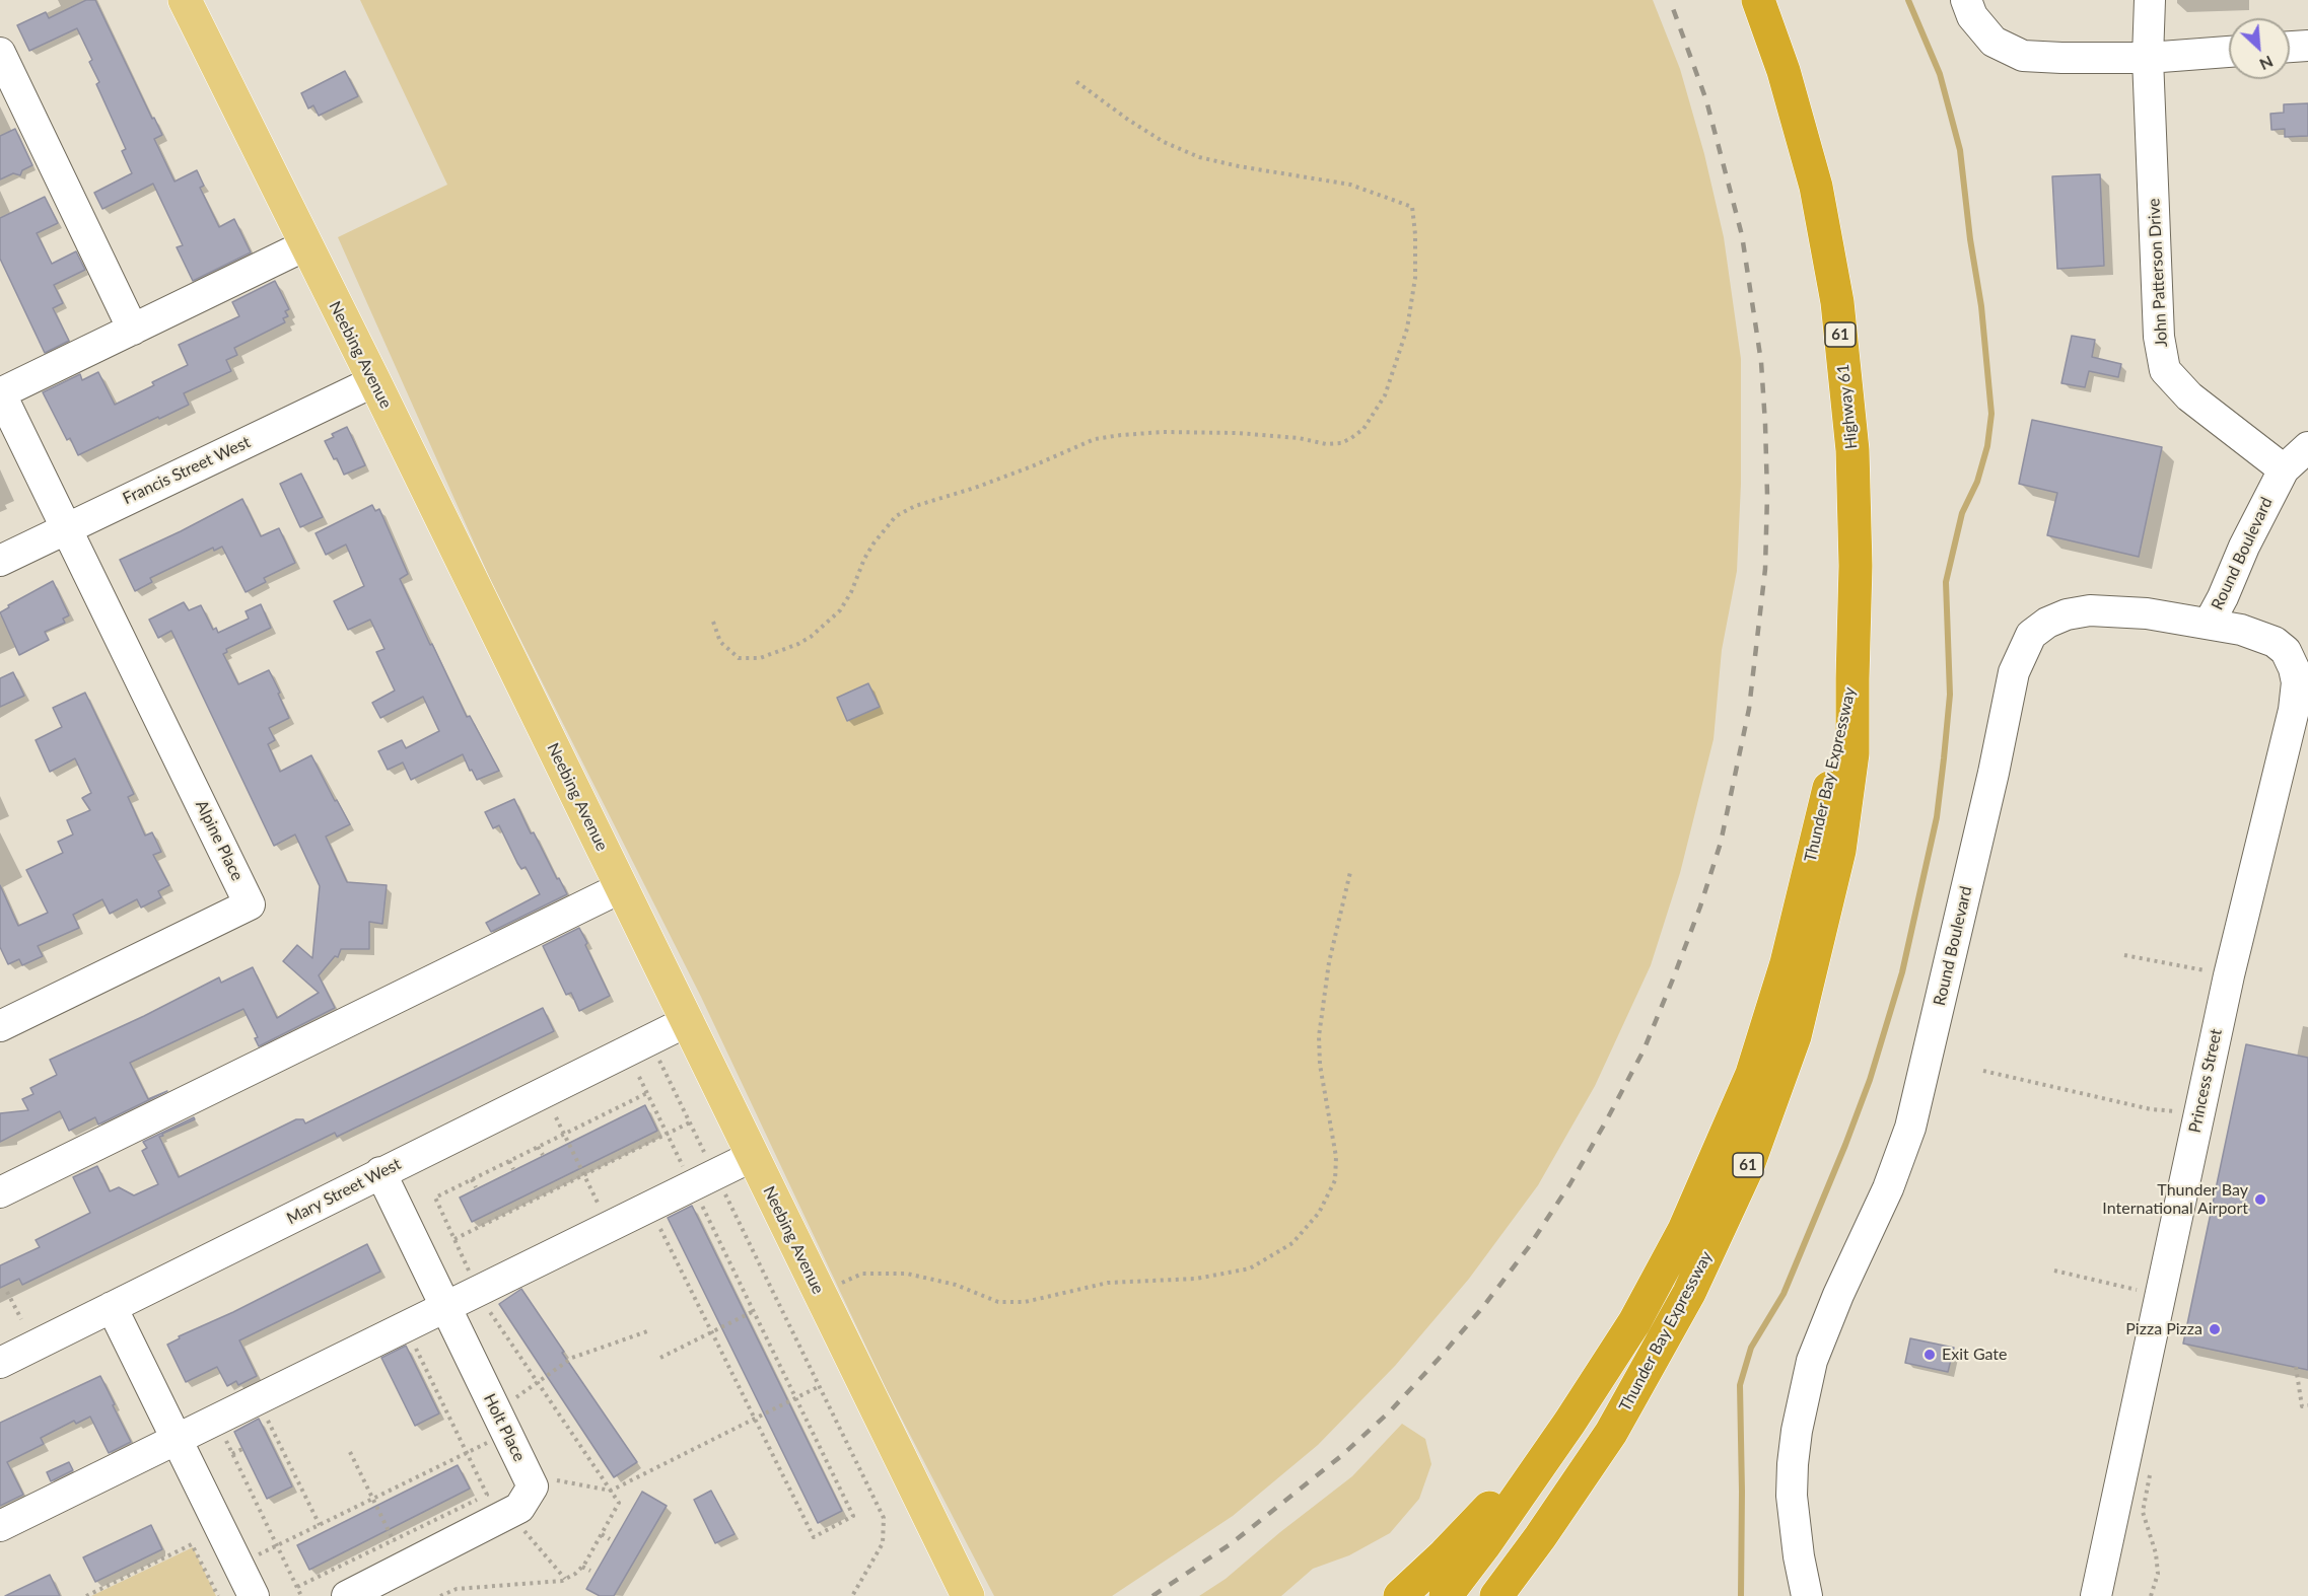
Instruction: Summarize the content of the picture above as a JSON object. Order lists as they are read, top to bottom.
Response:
{
  "streets": {
    "highway": ["61", "Highway 61", "Thunder Bay Expressway"],
    "main road": ["Neebing Avenue"],
    "street": [
      "John Patterson Drive",
      "Francis Street West",
      "Round Boulevard",
      "Alpine Place",
      "Princess Street",
      "Mary Street West",
      "Holt Place"
    ]
  },
  "crossings": [
    ["John Patterson Drive", "Round Boulevard"],
    ["Neebing Avenue", "Francis Street West"],
    ["Neebing Avenue", "Mary Street West"],
    ["Highway 61", "Thunder Bay Expressway"],
    ["Francis Street West", "Alpine Place"],
    ["Round Boulevard", "Princess Street"],
    ["Mary Street West", "Holt Place"]
  ],
  "places": ["Thunder Bay International Airport", "Pizza Pizza", "Exit Gate"],
  "north": "bottom right"
}
